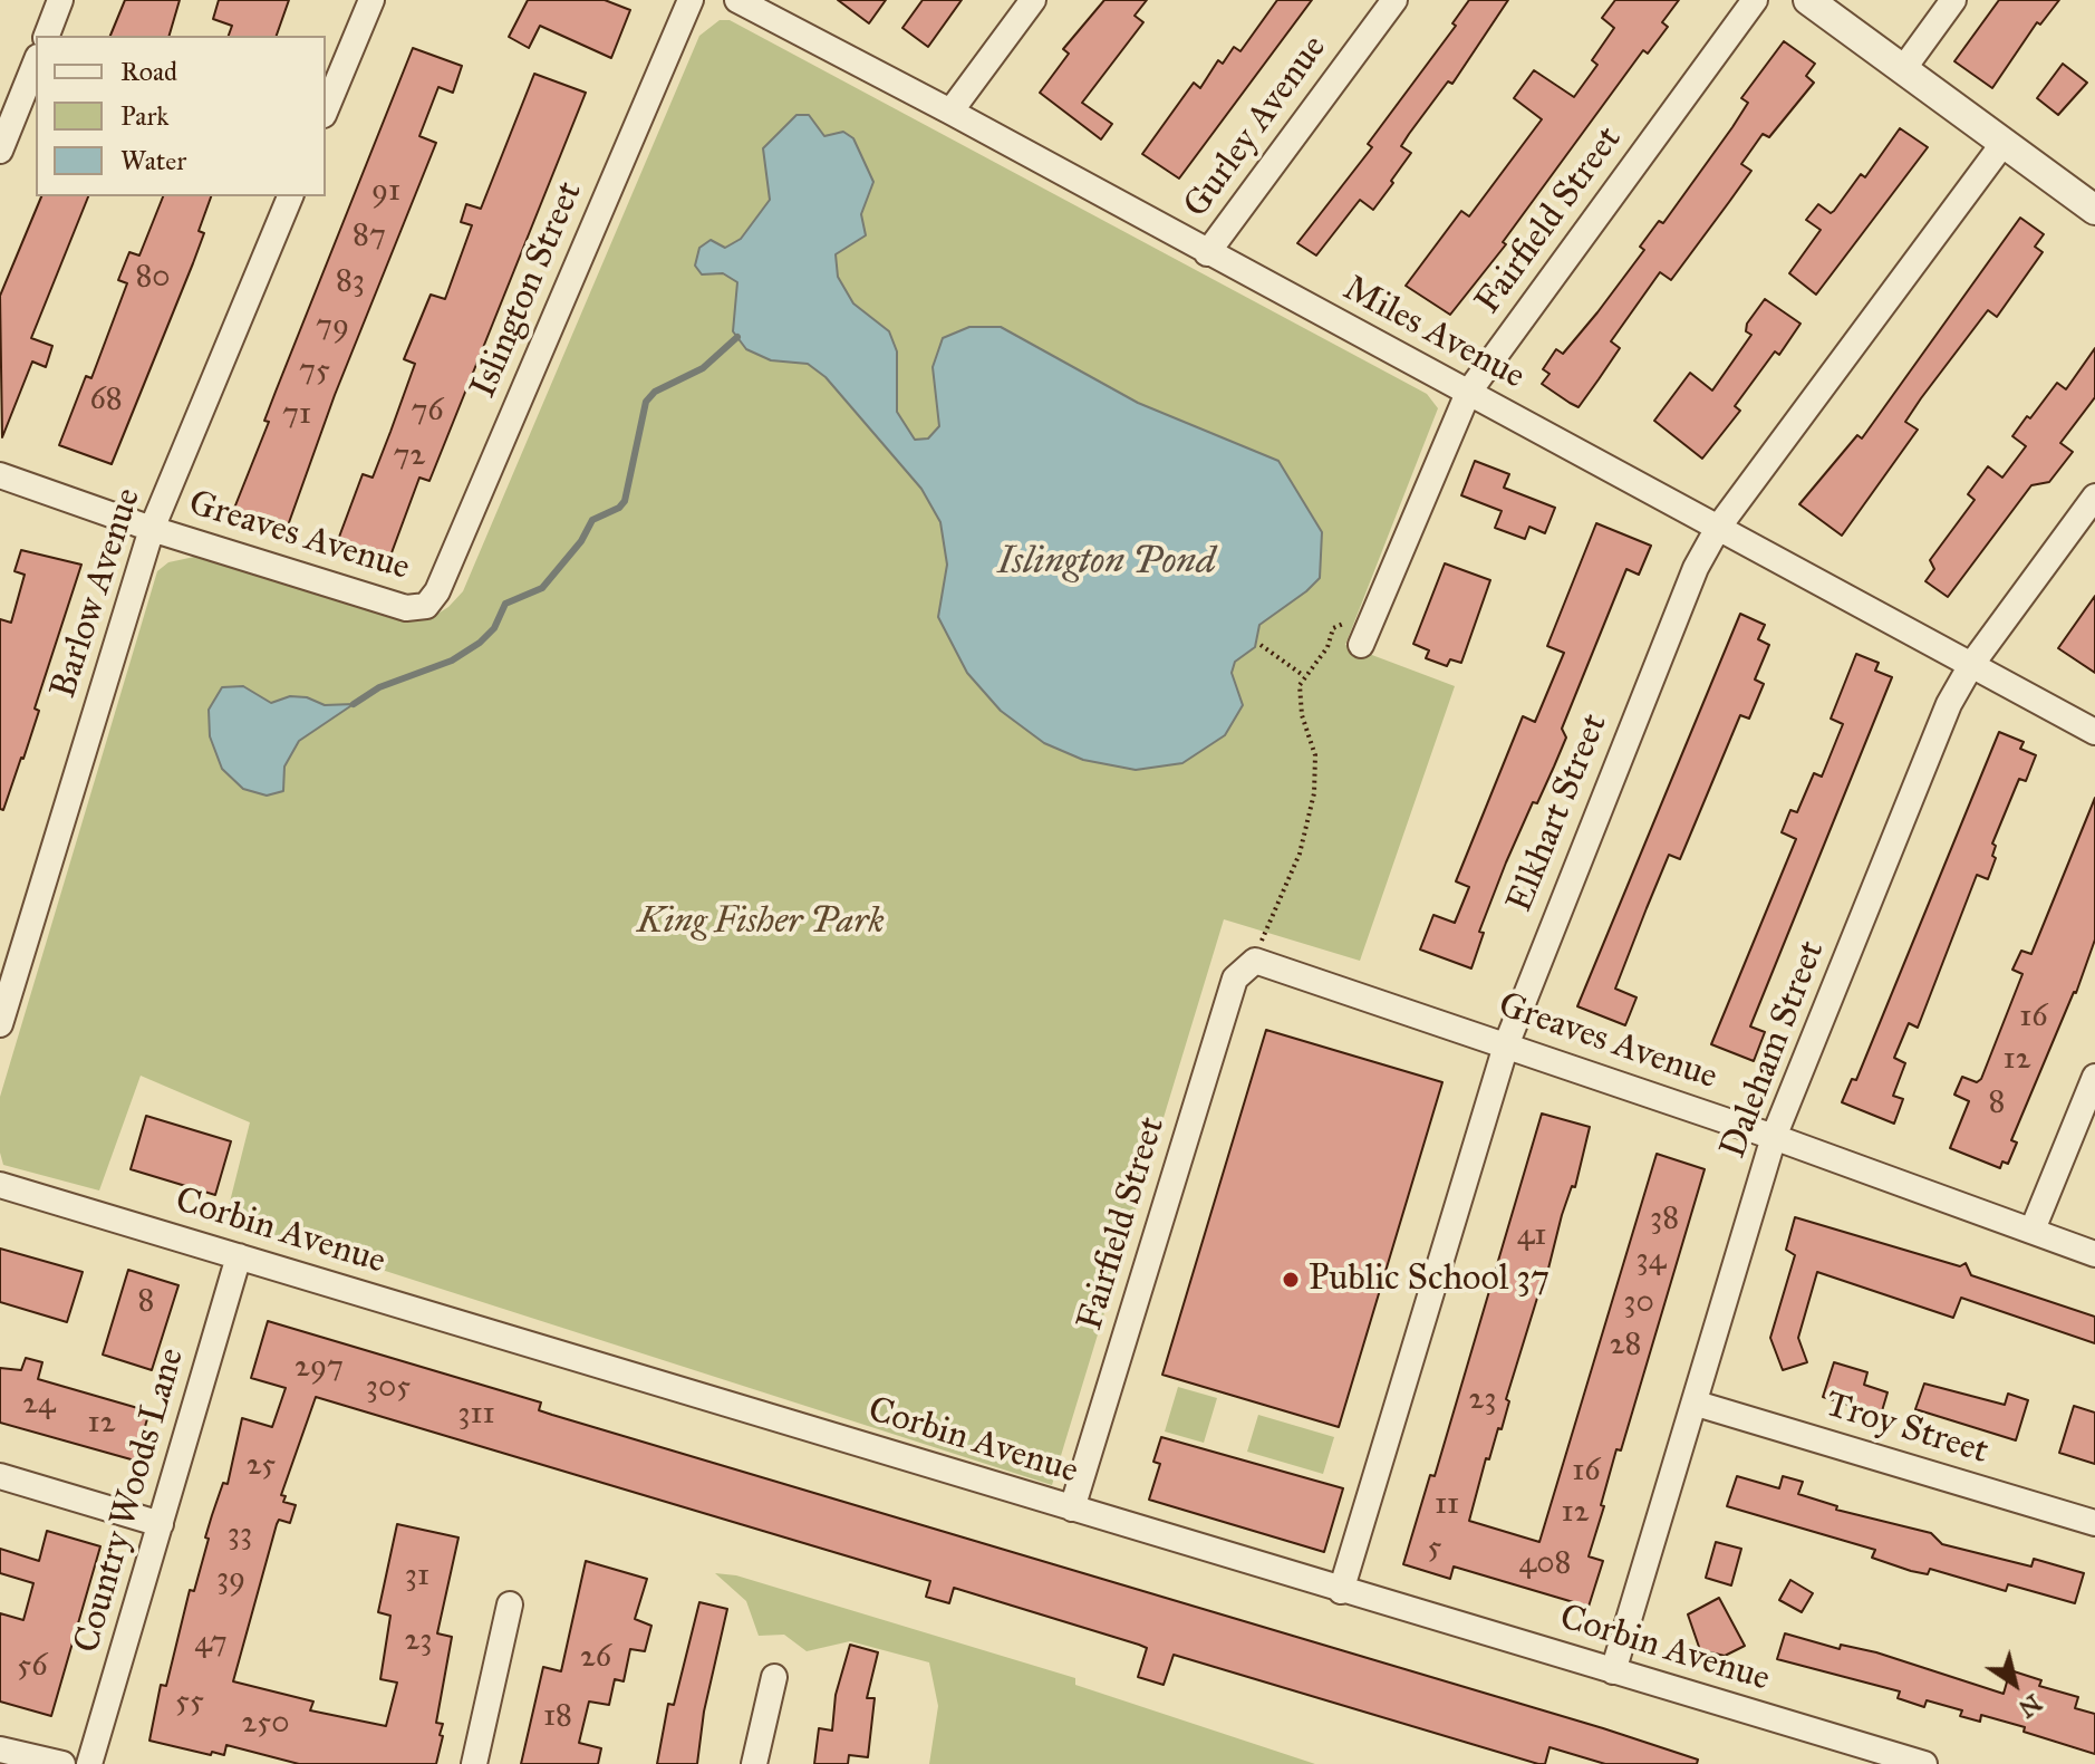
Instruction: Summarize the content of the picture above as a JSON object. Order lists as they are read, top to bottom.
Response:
{
  "streets": {
    "street": [
      "Gurley Avenue",
      "Fairfield Street",
      "Islington Street",
      "Miles Avenue",
      "Greaves Avenue",
      "Barlow Avenue",
      "Elkhart Street",
      "Daleham Street",
      "Corbin Avenue",
      "Troy Street",
      "Country Woods Lane"
    ]
  },
  "crossings": [
    ["Gurley Avenue", "Miles Avenue"],
    ["Fairfield Street", "Miles Avenue"],
    ["Fairfield Street", "Greaves Avenue"],
    ["Fairfield Street", "Corbin Avenue"],
    ["Islington Street", "Greaves Avenue"],
    ["Miles Avenue", "Elkhart Street"],
    ["Miles Avenue", "Daleham Street"],
    ["Greaves Avenue", "Barlow Avenue"],
    ["Greaves Avenue", "Elkhart Street"],
    ["Greaves Avenue", "Daleham Street"],
    ["Elkhart Street", "Corbin Avenue"],
    ["Daleham Street", "Corbin Avenue"],
    ["Daleham Street", "Troy Street"],
    ["Corbin Avenue", "Country Woods Lane"]
  ],
  "water": ["Islington Pond"],
  "parks": ["King Fisher Park"],
  "places": ["Public School 37"],
  "house_numbers": [
    "91",
    "87",
    "80",
    "83",
    "79",
    "75",
    "68",
    "76",
    "71",
    "72",
    "16",
    "12",
    "8",
    "38",
    "41",
    "34",
    "8",
    "30",
    "28",
    "297",
    "305",
    "23",
    "24",
    "311",
    "12",
    "25",
    "16",
    "11",
    "12",
    "33",
    "5",
    "408",
    "31",
    "39",
    "23",
    "47",
    "26",
    "56",
    "55",
    "18",
    "250"
  ],
  "legend": ["Road", "Park", "Water"],
  "north": "bottom right"
}
